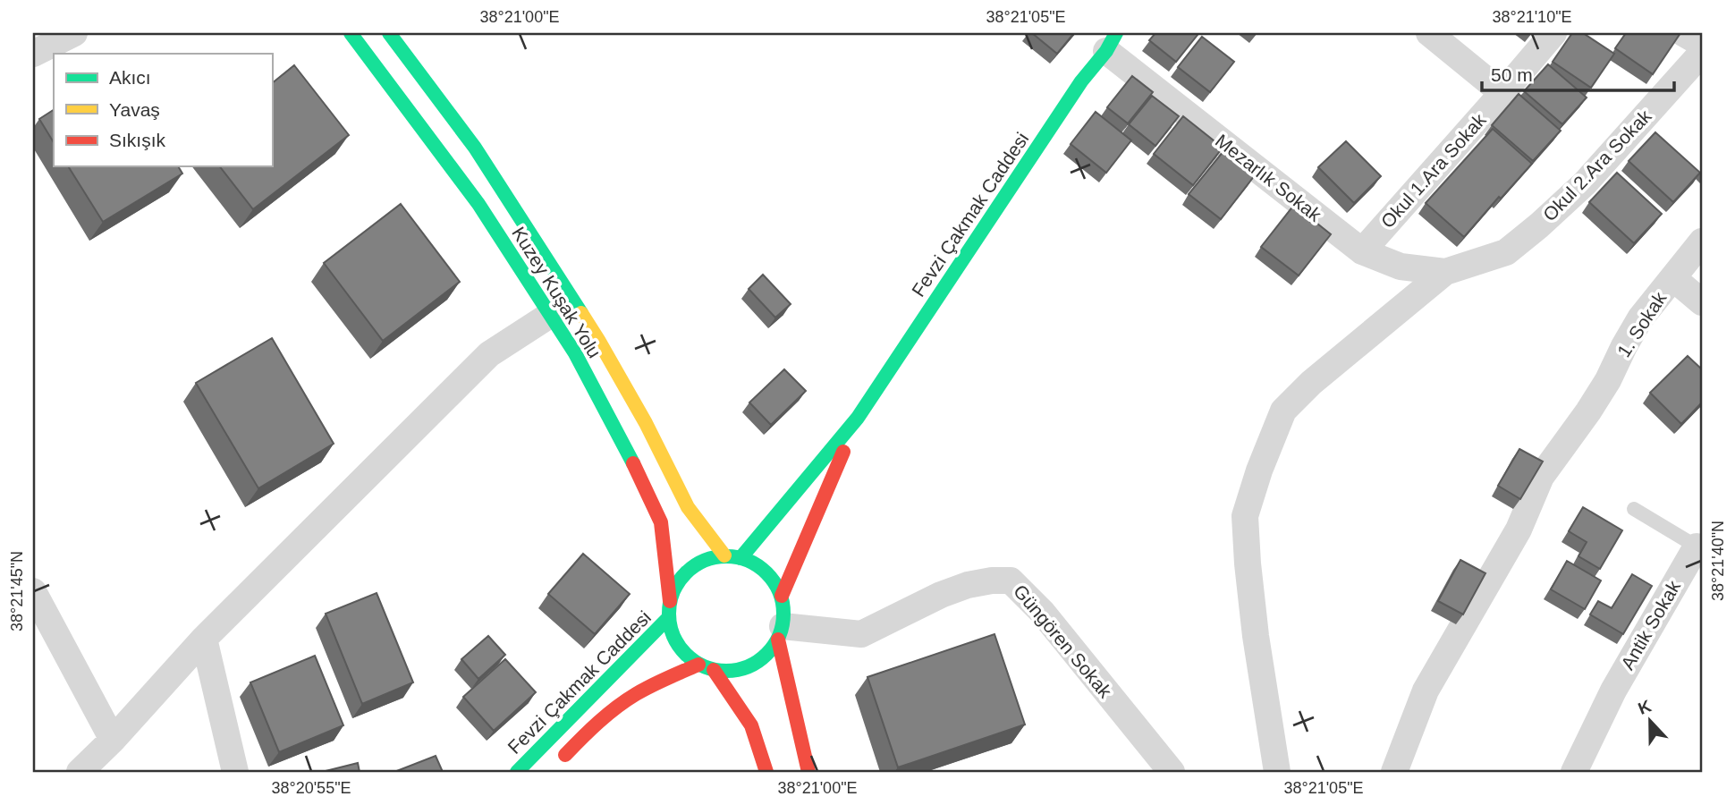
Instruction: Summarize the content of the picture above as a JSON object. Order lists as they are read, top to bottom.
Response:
{
  "streets": {
    "main road": ["Fevzi Çakmak Caddesi", "Kuzey Kuşak Yolu"],
    "street": [
      "Okul 2.Ara Sokak",
      "Okul 1.Ara Sokak",
      "Mezarlık Sokak",
      "1. Sokak",
      "Antik Sokak",
      "Güngören Sokak"
    ]
  },
  "crossings": [
    ["Okul 2.Ara Sokak", "Mezarlık Sokak"],
    ["Okul 1.Ara Sokak", "Mezarlık Sokak"],
    ["Mezarlık Sokak", "Fevzi Çakmak Caddesi"],
    ["Fevzi Çakmak Caddesi", "Kuzey Kuşak Yolu"],
    ["Fevzi Çakmak Caddesi", "Güngören Sokak"],
    ["Kuzey Kuşak Yolu", "Güngören Sokak"]
  ],
  "legend": ["Akıcı", "Yavaş", "Sıkışık"],
  "scale_bar": "50 m",
  "north": "top",
  "coordinates": [
    "38°21'00\"E",
    "38°21'05\"E",
    "38°21'10\"E",
    "38°21'40\"N",
    "38°21'45\"N",
    "38°20'55\"E"
  ]
}
